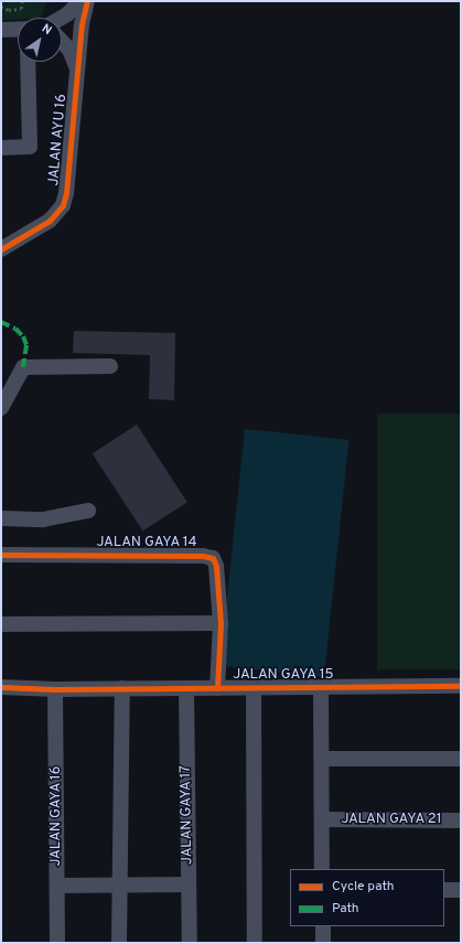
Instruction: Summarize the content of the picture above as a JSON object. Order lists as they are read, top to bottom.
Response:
{
  "streets": {
    "street": [
      "JALAN AYU 16",
      "JALAN GAYA 14",
      "JALAN GAYA 15",
      "JALAN GAYA 17",
      "JALAN GAYA 16",
      "JALAN GAYA 21"
    ]
  },
  "crossings": [
    ["JALAN GAYA 14", "JALAN GAYA 15"],
    ["JALAN GAYA 15", "JALAN GAYA 17"],
    ["JALAN GAYA 15", "JALAN GAYA 16"]
  ],
  "legend": ["Cycle path", "Path"],
  "north": "top right"
}
